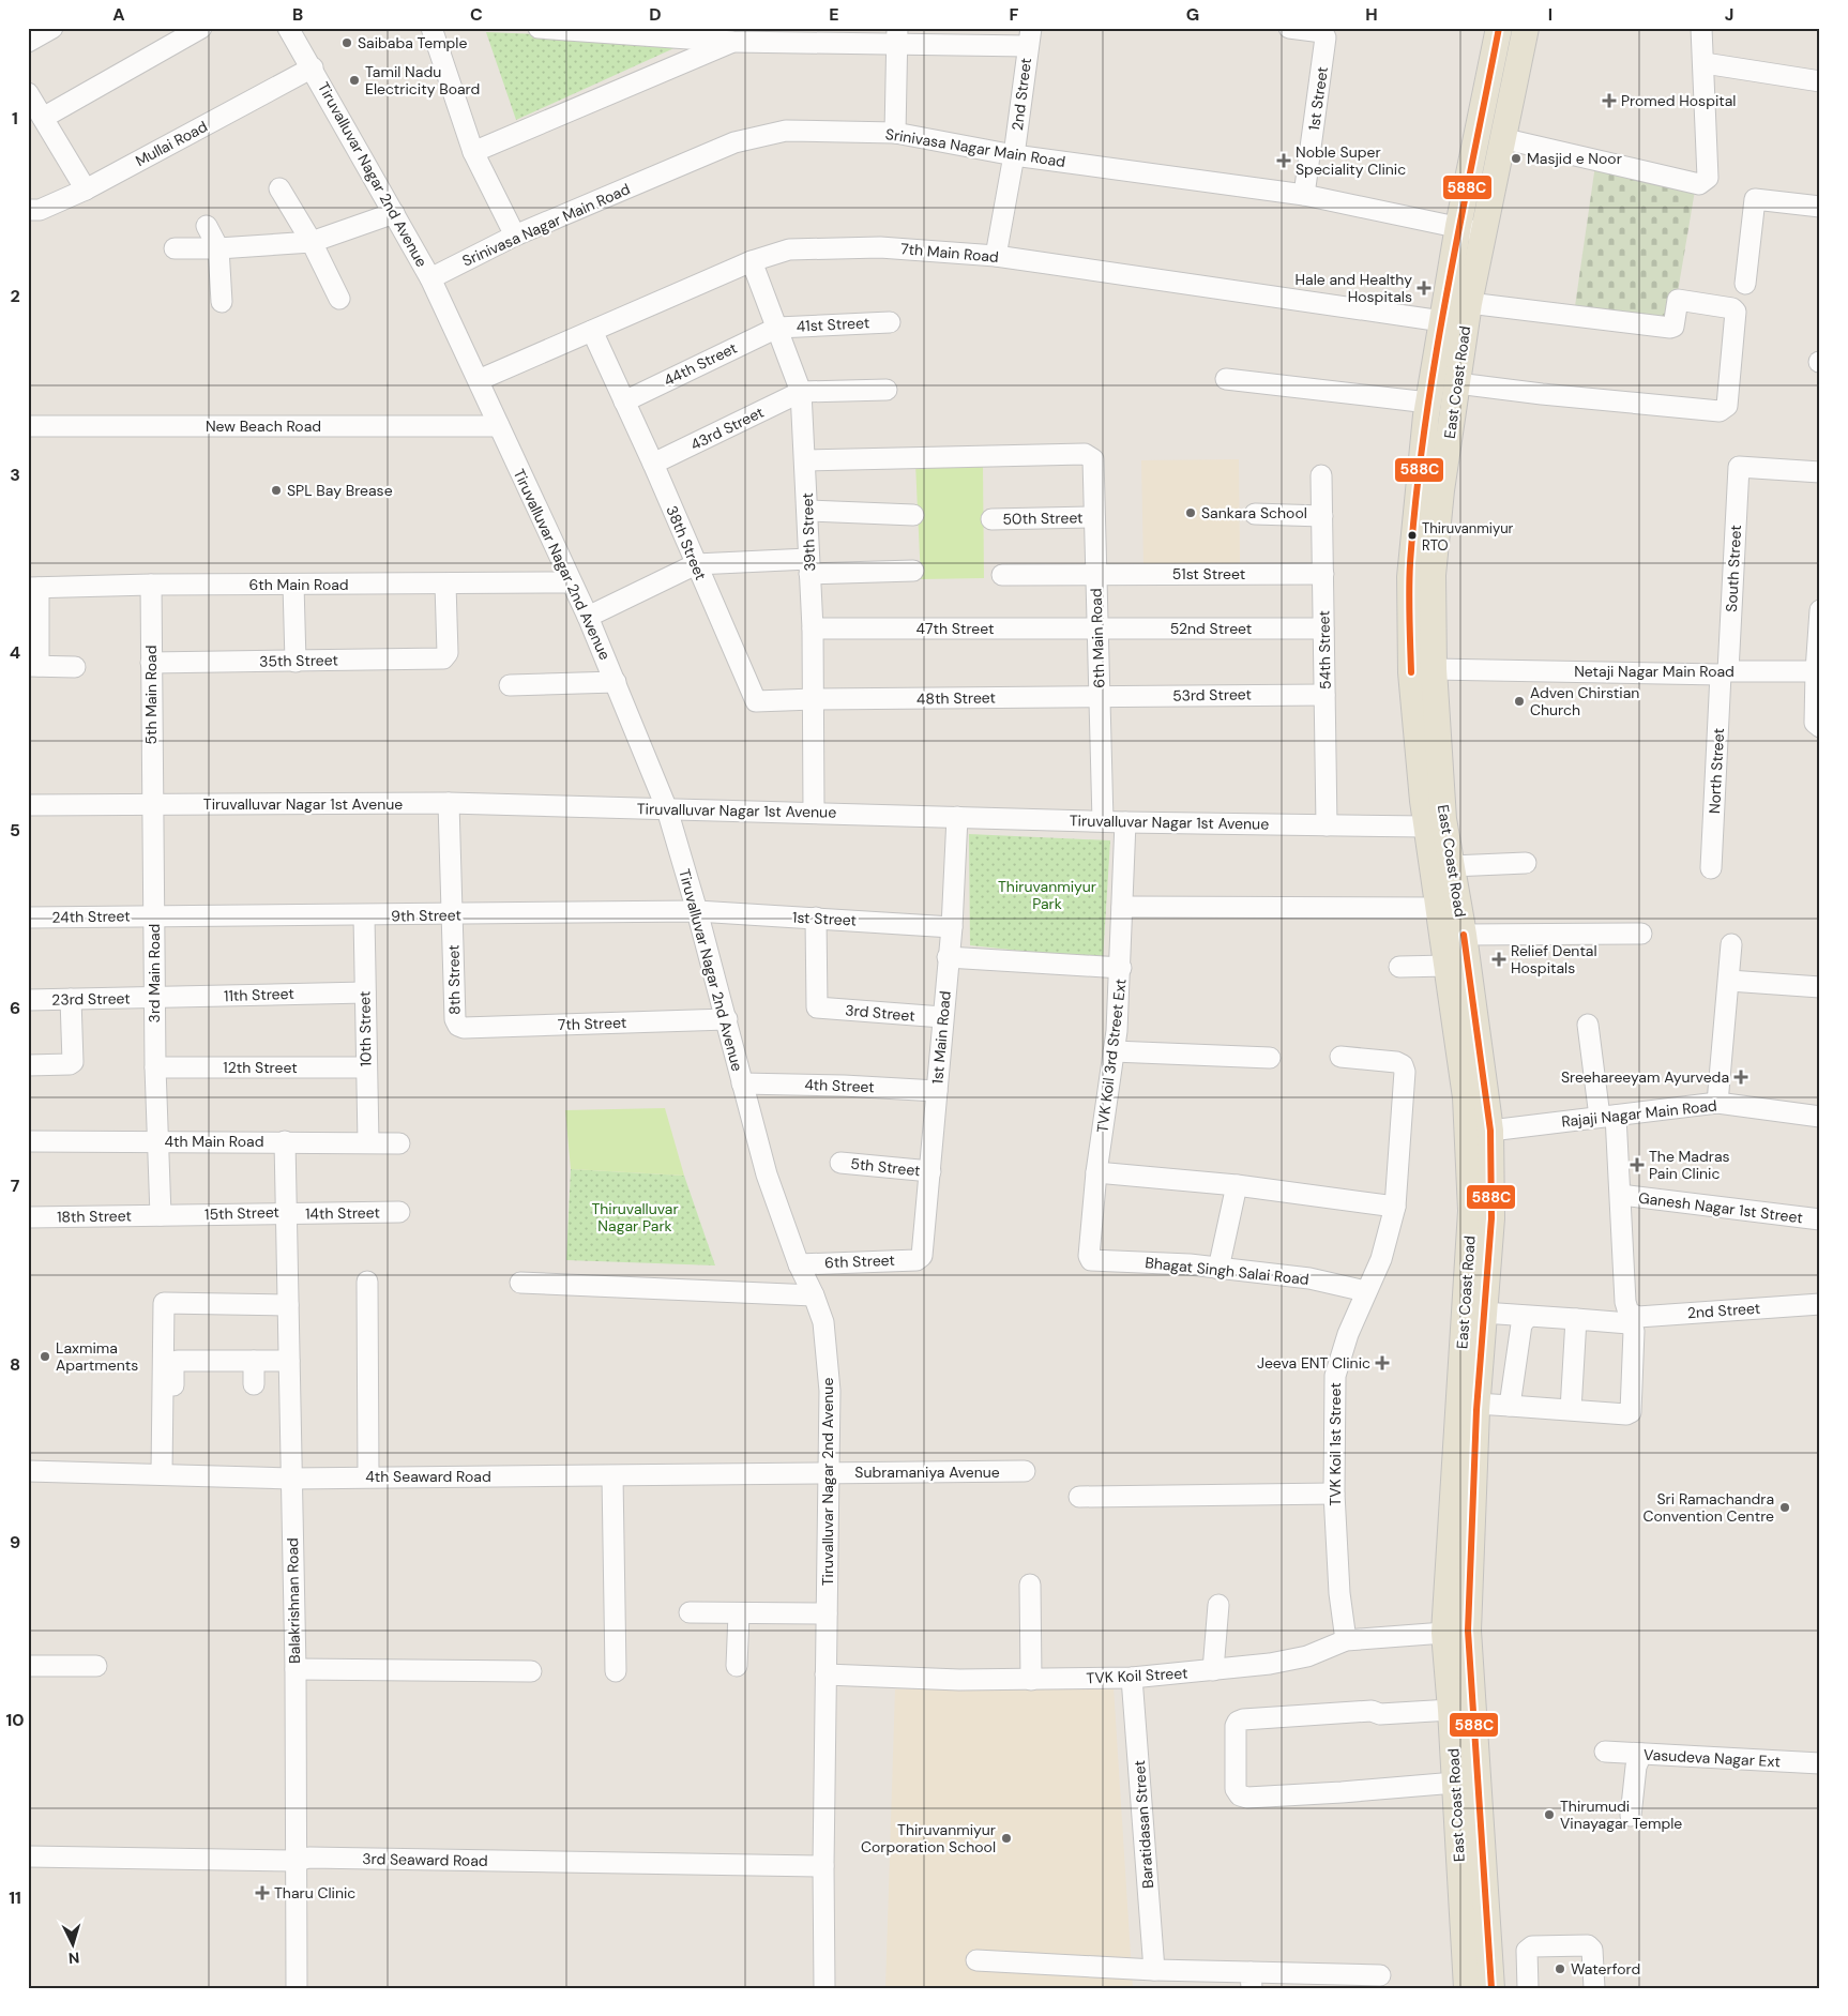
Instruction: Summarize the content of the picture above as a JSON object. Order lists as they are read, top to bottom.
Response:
{
  "streets": {
    "main road": ["East Coast Road"],
    "street": [
      "2nd Street",
      "1st Street",
      "Mullai Road",
      "Srinivasa Nagar Main Road",
      "Tiruvalluvar Nagar 2nd Avenue",
      "7th Main Road",
      "41st Street",
      "44th Street",
      "New Beach Road",
      "43rd Street",
      "50th Street",
      "39th Street",
      "38th Street",
      "South Street",
      "51st Street",
      "6th Main Road",
      "47th Street",
      "52nd Street",
      "54th Street",
      "35th Street",
      "Netaji Nagar Main Road",
      "5th Main Road",
      "53rd Street",
      "48th Street",
      "North Street",
      "Tiruvalluvar Nagar 1st Avenue",
      "9th Street",
      "24th Street",
      "3rd Main Road",
      "8th Street",
      "11th Street",
      "23rd Street",
      "3rd Street",
      "7th Street",
      "10th Street",
      "1st Main Road",
      "TVK Koil 3rd Street Ext",
      "12th Street",
      "4th Street",
      "Rajaji Nagar Main Road",
      "4th Main Road",
      "5th Street",
      "Ganesh Nagar 1st Street",
      "15th Street",
      "14th Street",
      "18th Street",
      "6th Street",
      "Bhagat Singh Salai Road",
      "TVK Koil 1st Street",
      "Subramaniya Avenue",
      "4th Seaward Road",
      "Balakrishnan Road",
      "TVK Koil Street",
      "Vasudeva Nagar Ext",
      "Baratidasan Street",
      "3rd Seaward Road"
    ]
  },
  "crossings": [
    ["2nd Street", "Srinivasa Nagar Main Road"],
    ["2nd Street", "7th Main Road"],
    ["2nd Street", "Ganesh Nagar 1st Street"],
    ["1st Street", "Srinivasa Nagar Main Road"],
    ["1st Street", "Tiruvalluvar Nagar 2nd Avenue"],
    ["1st Street", "9th Street"],
    ["1st Street", "3rd Street"],
    ["1st Street", "1st Main Road"],
    ["Mullai Road", "Tiruvalluvar Nagar 2nd Avenue"],
    ["Srinivasa Nagar Main Road", "Tiruvalluvar Nagar 2nd Avenue"],
    ["Srinivasa Nagar Main Road", "East Coast Road"],
    ["Tiruvalluvar Nagar 2nd Avenue", "7th Main Road"],
    ["Tiruvalluvar Nagar 2nd Avenue", "New Beach Road"],
    ["Tiruvalluvar Nagar 2nd Avenue", "6th Main Road"],
    ["Tiruvalluvar Nagar 2nd Avenue", "Tiruvalluvar Nagar 1st Avenue"],
    ["Tiruvalluvar Nagar 2nd Avenue", "9th Street"],
    ["Tiruvalluvar Nagar 2nd Avenue", "7th Street"],
    ["Tiruvalluvar Nagar 2nd Avenue", "4th Street"],
    ["Tiruvalluvar Nagar 2nd Avenue", "6th Street"],
    ["Tiruvalluvar Nagar 2nd Avenue", "Subramaniya Avenue"],
    ["Tiruvalluvar Nagar 2nd Avenue", "4th Seaward Road"],
    ["Tiruvalluvar Nagar 2nd Avenue", "TVK Koil Street"],
    ["Tiruvalluvar Nagar 2nd Avenue", "3rd Seaward Road"],
    ["7th Main Road", "East Coast Road"],
    ["7th Main Road", "39th Street"],
    ["7th Main Road", "38th Street"],
    ["41st Street", "44th Street"],
    ["41st Street", "39th Street"],
    ["44th Street", "39th Street"],
    ["44th Street", "38th Street"],
    ["East Coast Road", "Netaji Nagar Main Road"],
    ["East Coast Road", "Tiruvalluvar Nagar 1st Avenue"],
    ["East Coast Road", "Rajaji Nagar Main Road"],
    ["East Coast Road", "TVK Koil Street"],
    ["43rd Street", "39th Street"],
    ["43rd Street", "38th Street"],
    ["50th Street", "6th Main Road"],
    ["39th Street", "38th Street"],
    ["39th Street", "6th Main Road"],
    ["39th Street", "47th Street"],
    ["39th Street", "48th Street"],
    ["39th Street", "Tiruvalluvar Nagar 1st Avenue"],
    ["38th Street", "48th Street"],
    ["South Street", "Netaji Nagar Main Road"],
    ["South Street", "North Street"],
    ["51st Street", "6th Main Road"],
    ["51st Street", "54th Street"],
    ["6th Main Road", "47th Street"],
    ["6th Main Road", "52nd Street"],
    ["6th Main Road", "35th Street"],
    ["6th Main Road", "5th Main Road"],
    ["6th Main Road", "53rd Street"],
    ["6th Main Road", "48th Street"],
    ["6th Main Road", "Tiruvalluvar Nagar 1st Avenue"],
    ["47th Street", "52nd Street"],
    ["52nd Street", "54th Street"],
    ["54th Street", "53rd Street"],
    ["54th Street", "Tiruvalluvar Nagar 1st Avenue"],
    ["35th Street", "5th Main Road"],
    ["Netaji Nagar Main Road", "North Street"],
    ["5th Main Road", "Tiruvalluvar Nagar 1st Avenue"],
    ["5th Main Road", "3rd Main Road"],
    ["53rd Street", "48th Street"],
    ["Tiruvalluvar Nagar 1st Avenue", "3rd Main Road"],
    ["Tiruvalluvar Nagar 1st Avenue", "8th Street"],
    ["Tiruvalluvar Nagar 1st Avenue", "1st Main Road"],
    ["Tiruvalluvar Nagar 1st Avenue", "TVK Koil 3rd Street Ext"],
    ["9th Street", "24th Street"],
    ["9th Street", "3rd Main Road"],
    ["9th Street", "8th Street"],
    ["9th Street", "10th Street"],
    ["24th Street", "3rd Main Road"],
    ["3rd Main Road", "11th Street"],
    ["3rd Main Road", "23rd Street"],
    ["3rd Main Road", "12th Street"],
    ["3rd Main Road", "4th Main Road"],
    ["3rd Main Road", "15th Street"],
    ["3rd Main Road", "18th Street"],
    ["8th Street", "7th Street"],
    ["11th Street", "23rd Street"],
    ["11th Street", "10th Street"],
    ["3rd Street", "1st Main Road"],
    ["10th Street", "12th Street"],
    ["10th Street", "4th Main Road"],
    ["1st Main Road", "4th Street"],
    ["1st Main Road", "5th Street"],
    ["1st Main Road", "6th Street"],
    ["TVK Koil 3rd Street Ext", "Bhagat Singh Salai Road"],
    ["4th Main Road", "15th Street"],
    ["15th Street", "14th Street"],
    ["15th Street", "18th Street"],
    ["15th Street", "Balakrishnan Road"],
    ["14th Street", "Balakrishnan Road"],
    ["Bhagat Singh Salai Road", "TVK Koil 1st Street"],
    ["TVK Koil 1st Street", "TVK Koil Street"],
    ["Subramaniya Avenue", "4th Seaward Road"],
    ["4th Seaward Road", "Balakrishnan Road"],
    ["Balakrishnan Road", "3rd Seaward Road"],
    ["TVK Koil Street", "Baratidasan Street"]
  ],
  "parks": ["Thiruvanmiyur Park", "Thiruvalluvar Nagar Park"],
  "places": {
    "other": [
      "Saibaba Temple",
      "Tamil Nadu Electricity Board",
      "Masjid e Noor",
      "SPL Bay Brease",
      "Sankara School",
      "Thiruvanmiyur RTO",
      "Adven Chirstian Church",
      "Laxmima Apartments",
      "Sri Ramachandra Convention Centre",
      "Thirumudi Vinayagar Temple",
      "Thiruvanmiyur Corporation School",
      "Waterford"
    ],
    "health": [
      "Promed Hospital",
      "Noble Super Speciality Clinic",
      "Hale and Healthy Hospitals",
      "Relief Dental Hospitals",
      "Sreehareeyam Ayurveda",
      "The Madras Pain Clinic",
      "Jeeva ENT Clinic",
      "Tharu Clinic"
    ]
  },
  "lines": ["transit line 588C"],
  "north": "bottom",
  "grid": {
    "columns": [
      "A",
      "B",
      "C",
      "D",
      "E",
      "F",
      "G",
      "H",
      "I",
      "J"
    ],
    "rows": [
      "1",
      "2",
      "3",
      "4",
      "5",
      "6",
      "7",
      "8",
      "9",
      "10",
      "11"
    ]
  }
}
